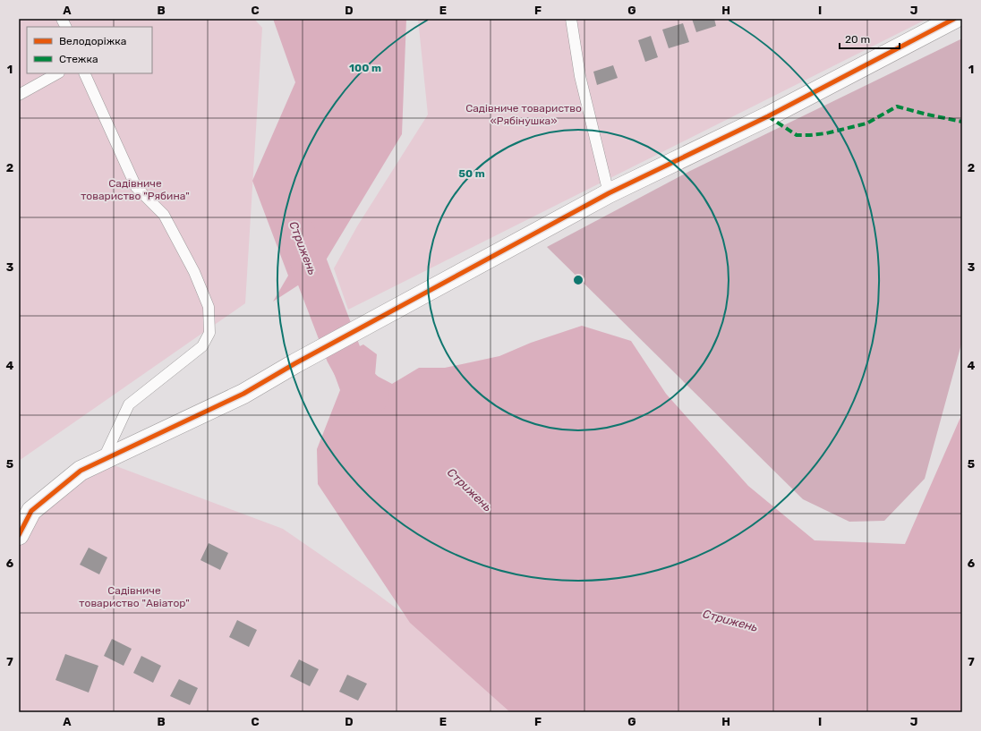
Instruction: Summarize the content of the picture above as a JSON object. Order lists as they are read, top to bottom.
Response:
{
  "water": ["Стрижень"],
  "parks": ["Садівниче товариство «Рябінушка»", "Садівниче товариство \"Рябина\"", "Садівниче товариство \"Авіатор\""],
  "legend": ["Велодоріжка", "Стежка"],
  "scale_bar": "20 m",
  "grid": {
    "columns": [
      "A",
      "B",
      "C",
      "D",
      "E",
      "F",
      "G",
      "H",
      "I",
      "J"
    ],
    "rows": [
      "1",
      "2",
      "3",
      "4",
      "5",
      "6",
      "7"
    ]
  },
  "rings": ["100 m", "50 m"]
}
